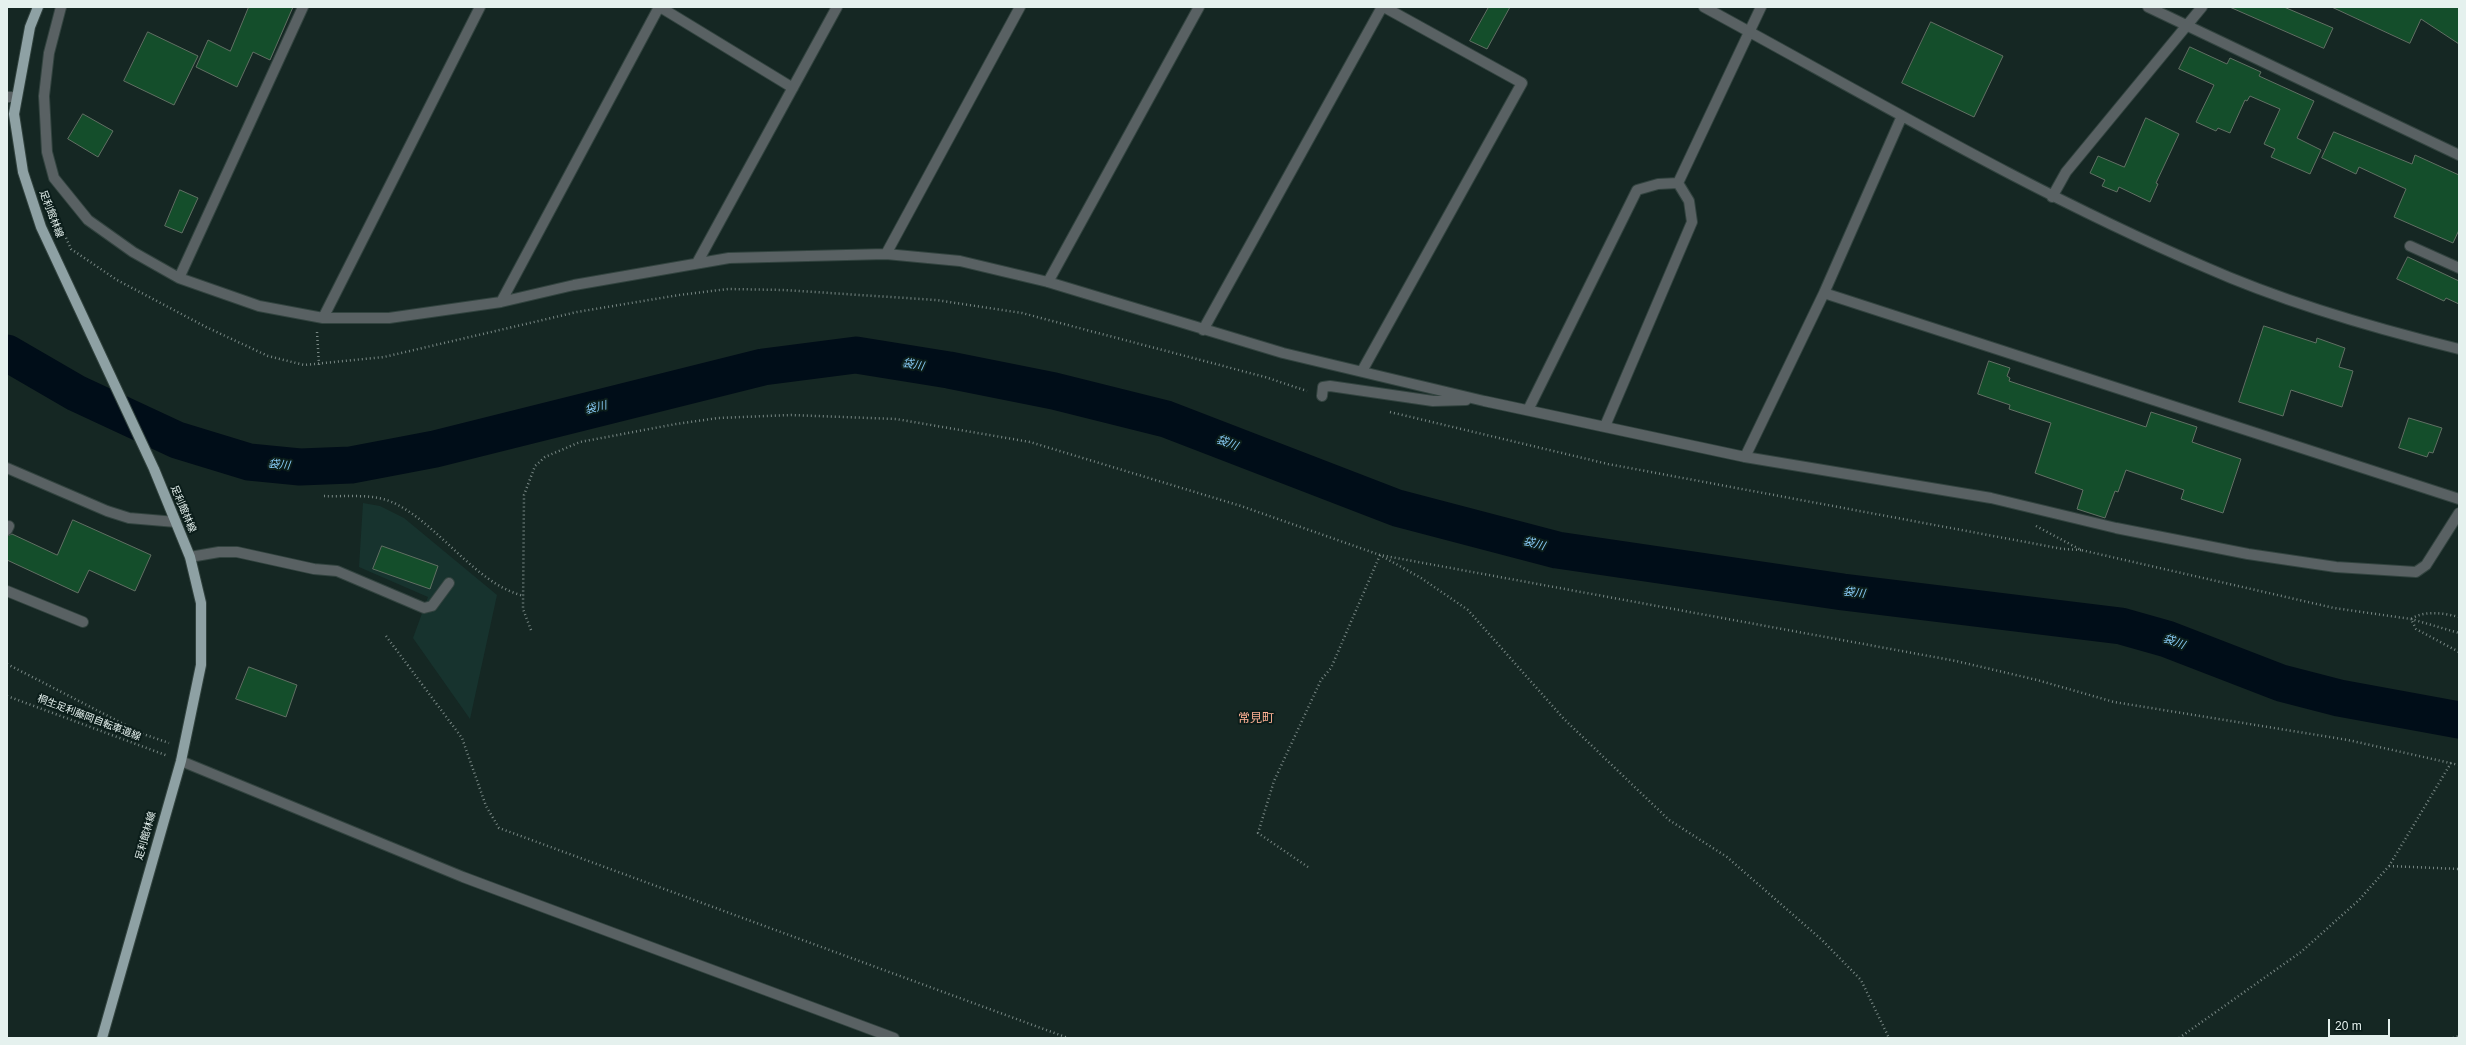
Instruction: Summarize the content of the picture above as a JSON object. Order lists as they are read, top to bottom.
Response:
{
  "streets": {
    "main road": ["足利館林線"],
    "path": ["桐生足利藤岡自転車道線"]
  },
  "districts": ["常見町"],
  "water": ["袋川"],
  "scale_bar": "20 m"
}
